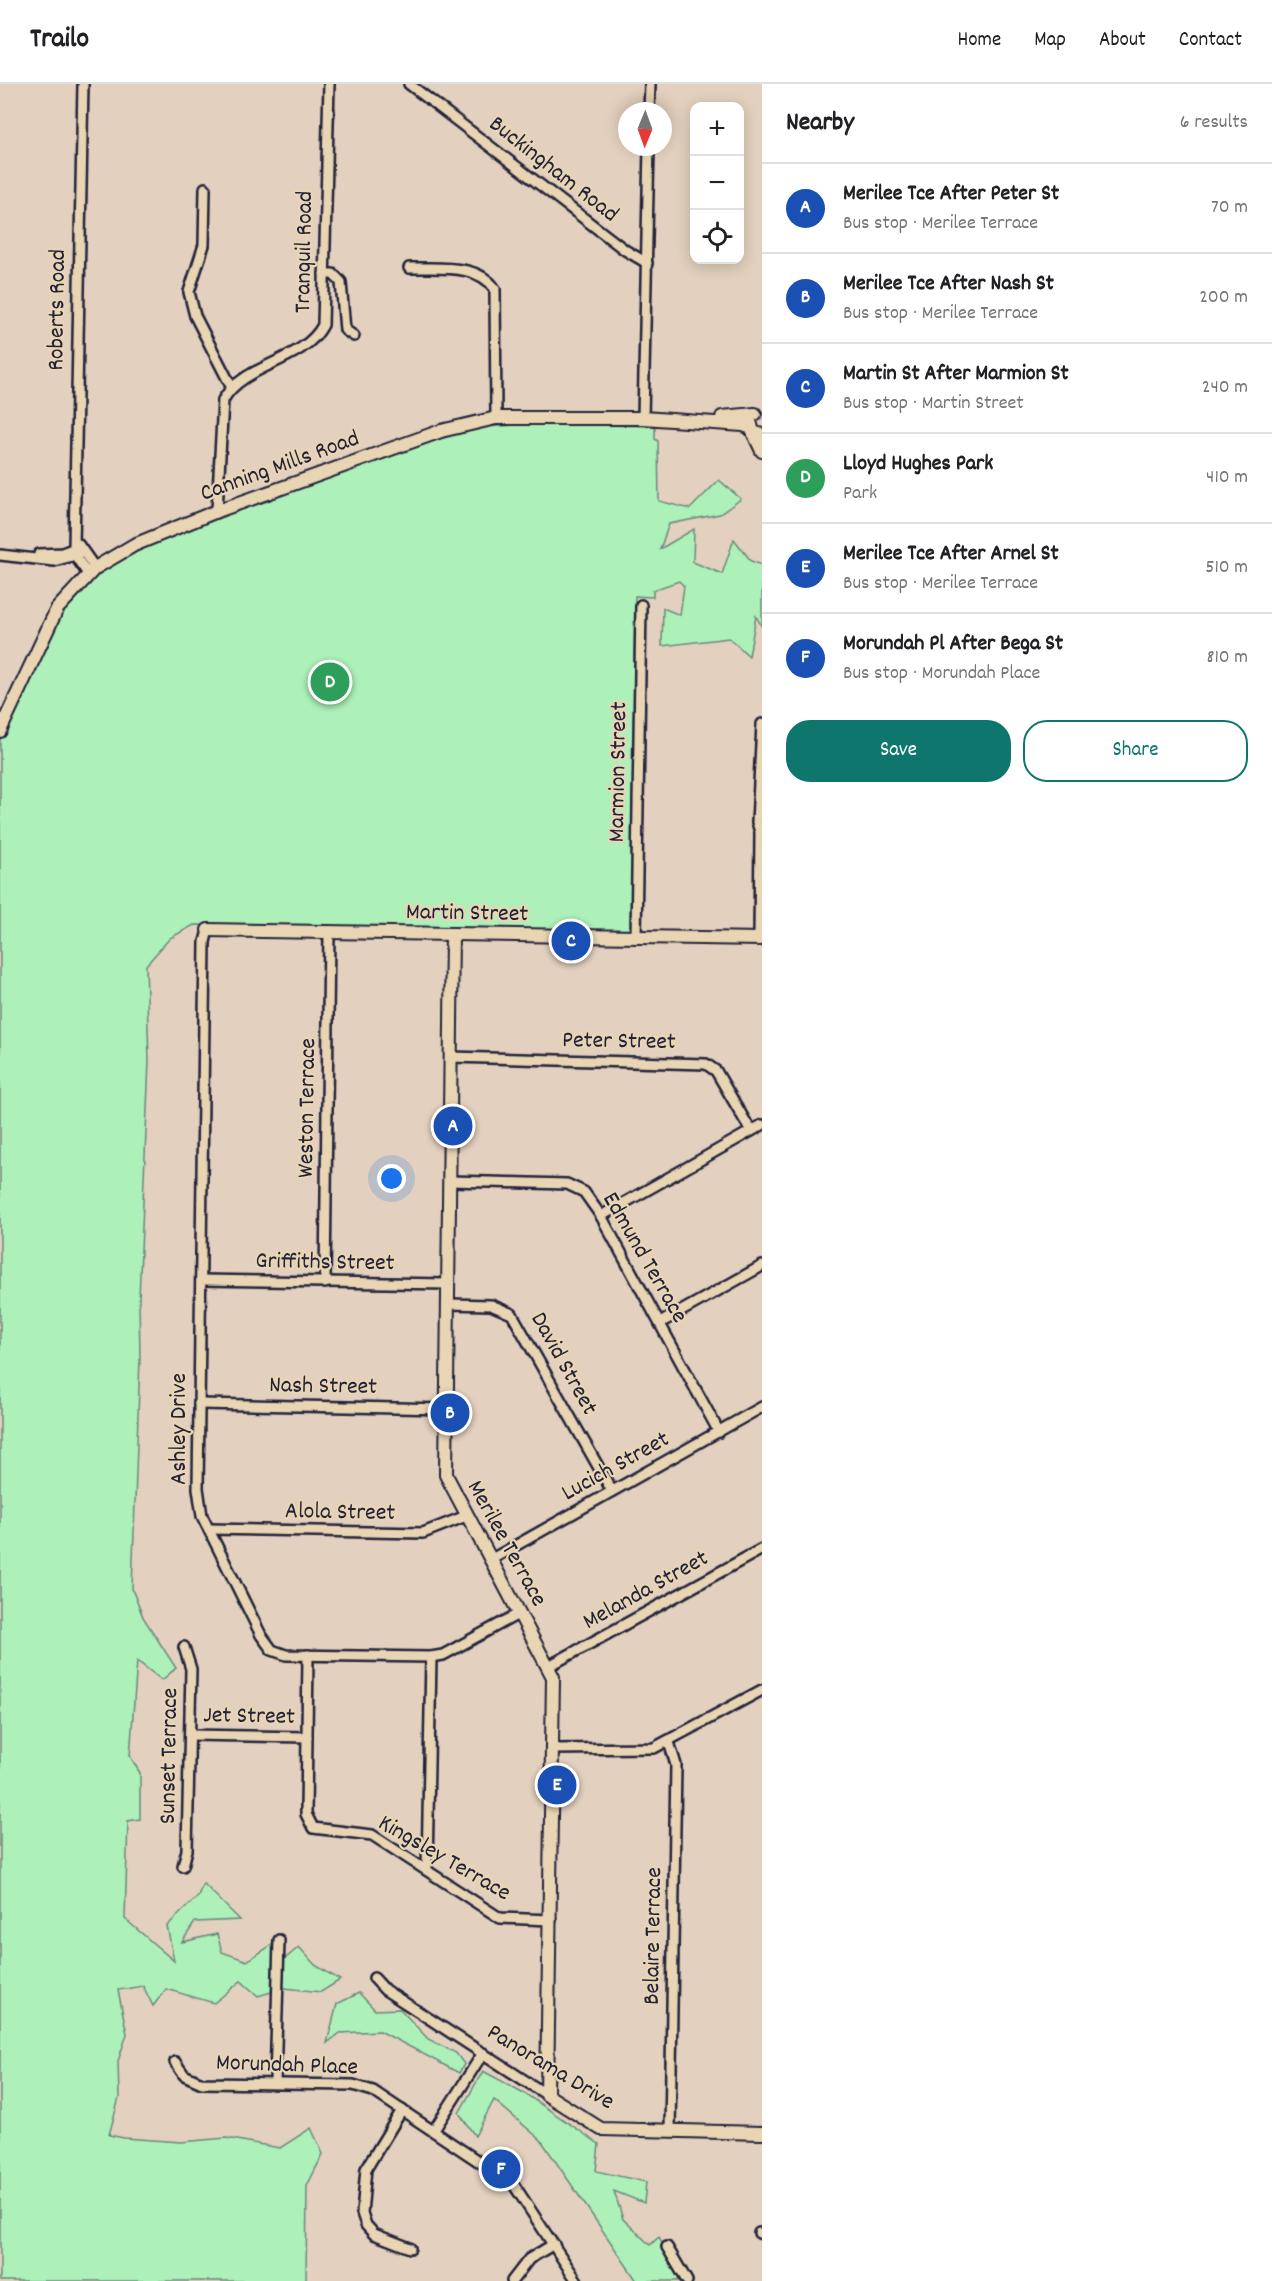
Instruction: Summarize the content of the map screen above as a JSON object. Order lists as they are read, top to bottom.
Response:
{
  "streets": {
    "street": [
      "Buckingham Road",
      "Tranquil Road",
      "Roberts Road",
      "Canning Mills Road",
      "Marmion Street",
      "Martin Street",
      "Peter Street",
      "Weston Terrace",
      "Edmund Terrace",
      "Griffiths Street",
      "David Street",
      "Nash Street",
      "Ashley Drive",
      "Lucich Street",
      "Alola Street",
      "Merilee Terrace",
      "Melanda Street",
      "Jet Street",
      "Sunset Terrace",
      "Kingsley Terrace",
      "Belaire Terrace",
      "Morundah Place",
      "Panorama Drive"
    ]
  },
  "crossings": [
    ["Roberts Road", "Canning Mills Road"],
    ["Marmion Street", "Martin Street"],
    ["Martin Street", "Weston Terrace"],
    ["Martin Street", "Ashley Drive"],
    ["Martin Street", "Merilee Terrace"],
    ["Peter Street", "Merilee Terrace"],
    ["Weston Terrace", "Griffiths Street"],
    ["Edmund Terrace", "Lucich Street"],
    ["Edmund Terrace", "Merilee Terrace"],
    ["Griffiths Street", "Ashley Drive"],
    ["Griffiths Street", "Merilee Terrace"],
    ["David Street", "Lucich Street"],
    ["David Street", "Merilee Terrace"],
    ["Nash Street", "Ashley Drive"],
    ["Nash Street", "Merilee Terrace"],
    ["Ashley Drive", "Alola Street"],
    ["Ashley Drive", "Merilee Terrace"],
    ["Ashley Drive", "Kingsley Terrace"],
    ["Lucich Street", "Merilee Terrace"],
    ["Alola Street", "Merilee Terrace"],
    ["Merilee Terrace", "Melanda Street"],
    ["Merilee Terrace", "Kingsley Terrace"],
    ["Merilee Terrace", "Panorama Drive"],
    ["Jet Street", "Sunset Terrace"],
    ["Jet Street", "Kingsley Terrace"],
    ["Belaire Terrace", "Panorama Drive"]
  ],
  "north": "bottom",
  "page": {
    "header": "Trailo",
    "nav": [
      "Home",
      "Map",
      "About",
      "Contact"
    ],
    "heading": ["Nearby", "6 results"],
    "map_buttons": ["+", "−"],
    "list": [
      {
        "mark": "A",
        "name": "Merilee Tce After Peter St",
        "note": "Bus stop · Merilee Terrace",
        "value": "70 m"
      },
      {
        "mark": "B",
        "name": "Merilee Tce After Nash St",
        "note": "Bus stop · Merilee Terrace",
        "value": "200 m"
      },
      {
        "mark": "C",
        "name": "Martin St After Marmion St",
        "note": "Bus stop · Martin Street",
        "value": "240 m"
      },
      {
        "mark": "D",
        "name": "Lloyd Hughes Park",
        "note": "Park",
        "value": "410 m"
      },
      {
        "mark": "E",
        "name": "Merilee Tce After Arnel St",
        "note": "Bus stop · Merilee Terrace",
        "value": "510 m"
      },
      {
        "mark": "F",
        "name": "Morundah Pl After Bega St",
        "note": "Bus stop · Morundah Place",
        "value": "810 m"
      }
    ],
    "pins": [
      "D",
      "C",
      "A",
      "B",
      "E",
      "F"
    ],
    "buttons": ["Save", "Share"]
  }
}
